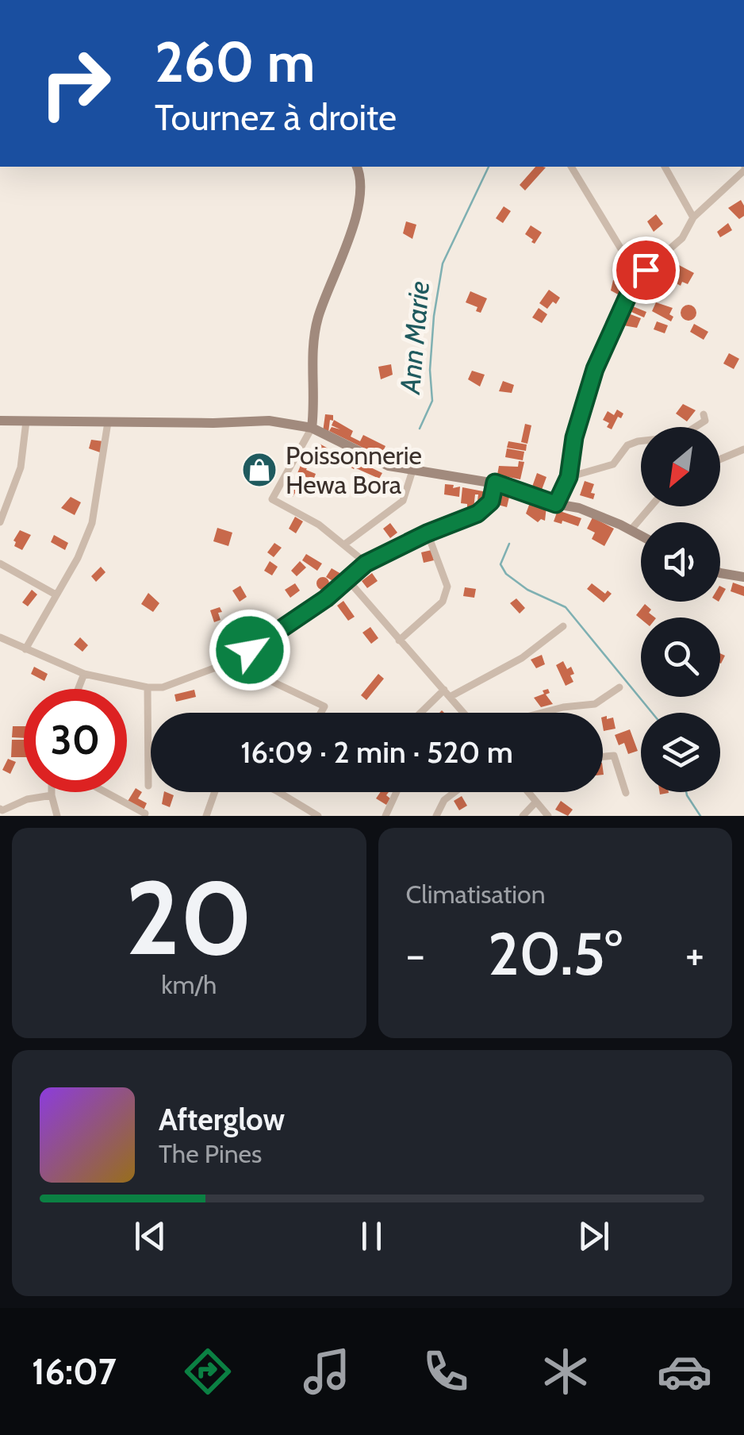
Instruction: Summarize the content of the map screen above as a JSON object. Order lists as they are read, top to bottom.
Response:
{
  "water": ["Ann Marie"],
  "places": {
    "shop": ["Poissonnerie Hewa Bora"]
  },
  "north": "bottom left",
  "page": {
    "turn": ["260 m", "Tournez à droite"],
    "limit": "30",
    "trip": "16:09 · 2 min · 520 m",
    "tile": [
      ["20", "km/h"],
      "Climatisation"
    ],
    "heat": ["−", "20.5°", "+"],
    "song": ["Afterglow", "The Pines"],
    "tabs": "16:07"
  }
}
